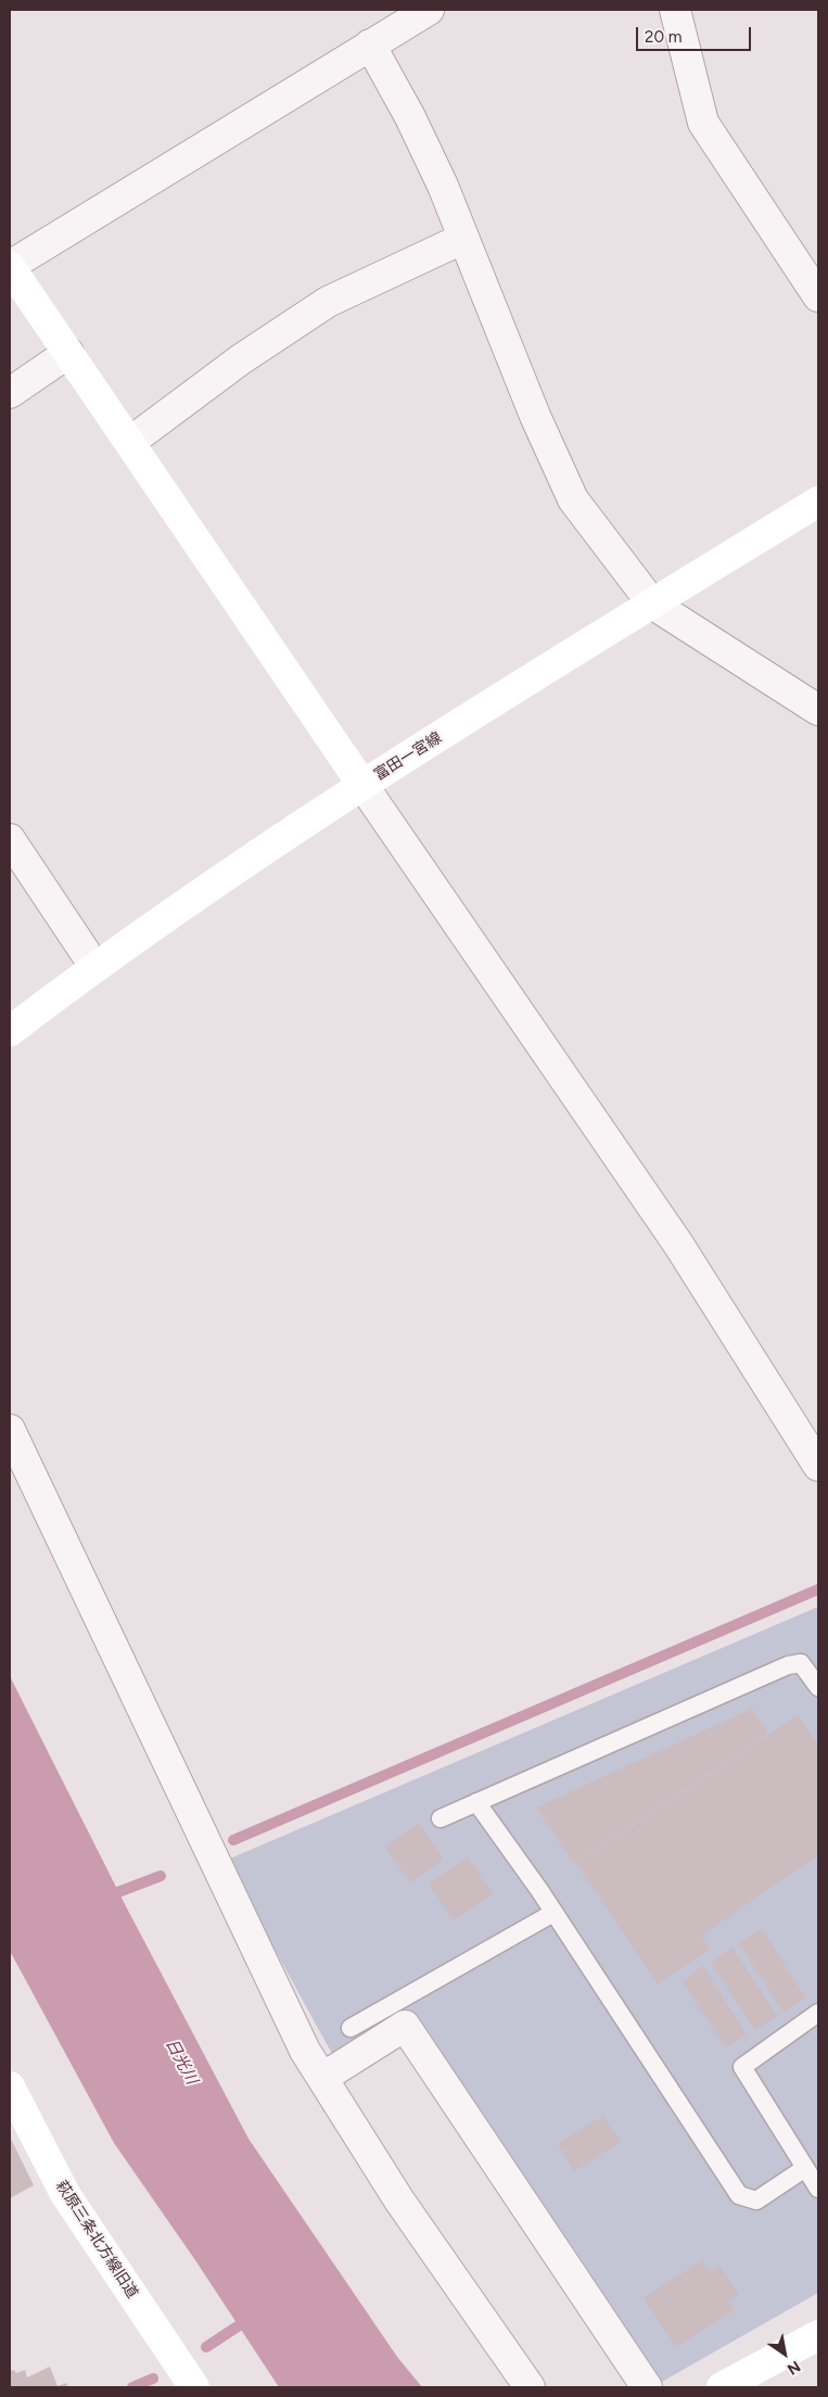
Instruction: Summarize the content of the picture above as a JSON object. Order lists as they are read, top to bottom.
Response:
{
  "streets": {
    "street": ["富田一宮線", "萩原三条北方線旧道"]
  },
  "water": ["日光川"],
  "scale_bar": "20 m",
  "north": "bottom right"
}
